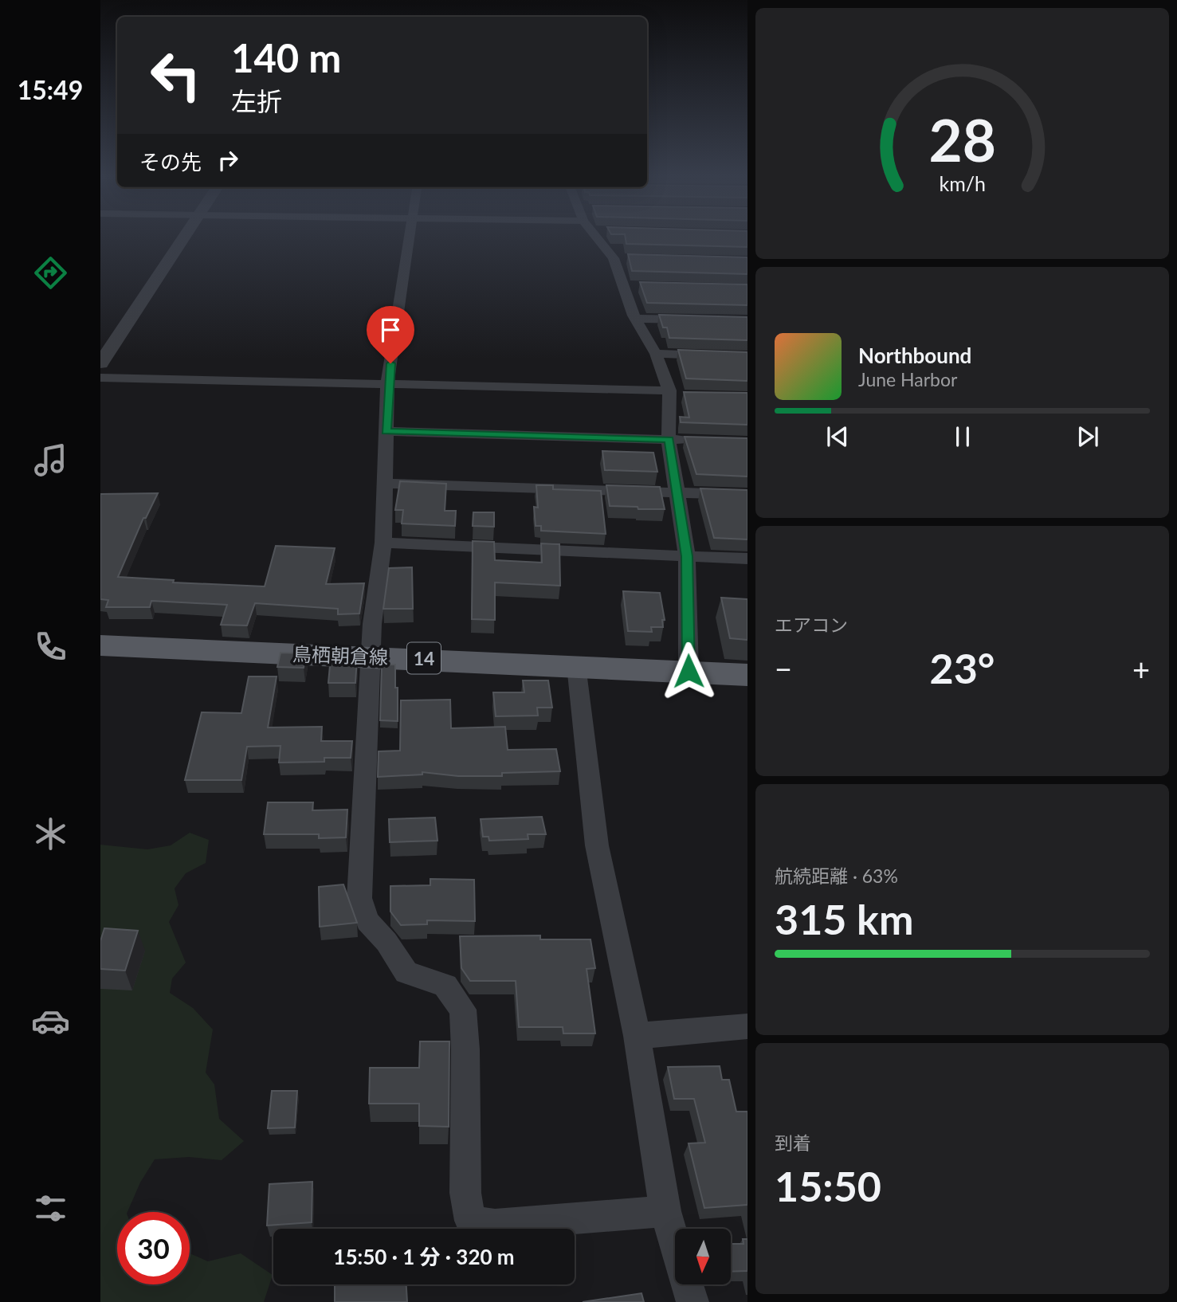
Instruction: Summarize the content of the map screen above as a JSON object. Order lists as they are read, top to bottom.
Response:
{
  "streets": {
    "main road": ["鳥栖朝倉線", "14"]
  },
  "north": "bottom",
  "page": {
    "tabs": "15:49",
    "turn": ["140 m", "左折"],
    "then": "その先",
    "song": ["Northbound", "June Harbor"],
    "tile": [
      "エアコン",
      ["航続距離 · 63%", "315 km"],
      ["到着", "15:50"]
    ],
    "heat": ["−", "23°", "+"],
    "limit": "30",
    "trip": "15:50 · 1 分 · 320 m",
    "gauge": ["28", "km/h"]
  }
}
